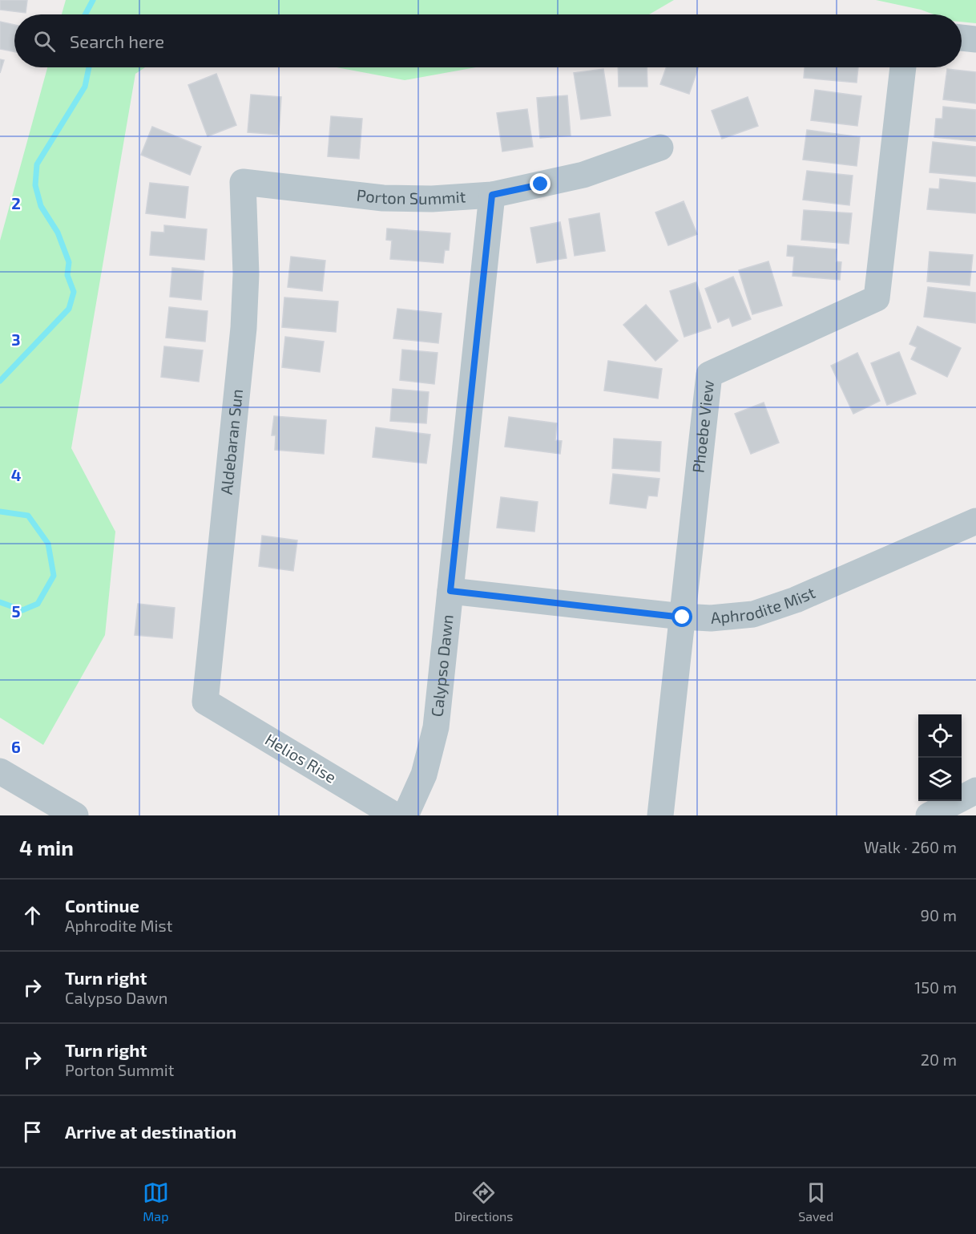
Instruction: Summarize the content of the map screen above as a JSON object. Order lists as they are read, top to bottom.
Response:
{
  "streets": {
    "street": [
      "Porton Summit",
      "Phoebe View",
      "Aldebaran Sun",
      "Aphrodite Mist",
      "Calypso Dawn",
      "Helios Rise"
    ]
  },
  "crossings": [
    ["Porton Summit", "Aldebaran Sun"],
    ["Porton Summit", "Calypso Dawn"],
    ["Phoebe View", "Aphrodite Mist"],
    ["Aldebaran Sun", "Helios Rise"],
    ["Aphrodite Mist", "Calypso Dawn"]
  ],
  "page": {
    "search": "Search here",
    "heading": ["4 min", "Walk · 260 m"],
    "list": [
      ["Continue", "Aphrodite Mist", "90 m"],
      ["Turn right", "Calypso Dawn", "150 m"],
      ["Turn right", "Porton Summit", "20 m"],
      "Arrive at destination"
    ],
    "nav": ["Map", "Directions", "Saved"]
  },
  "grid": {
    "rows": [
      "2",
      "3",
      "4",
      "5",
      "6"
    ]
  }
}
